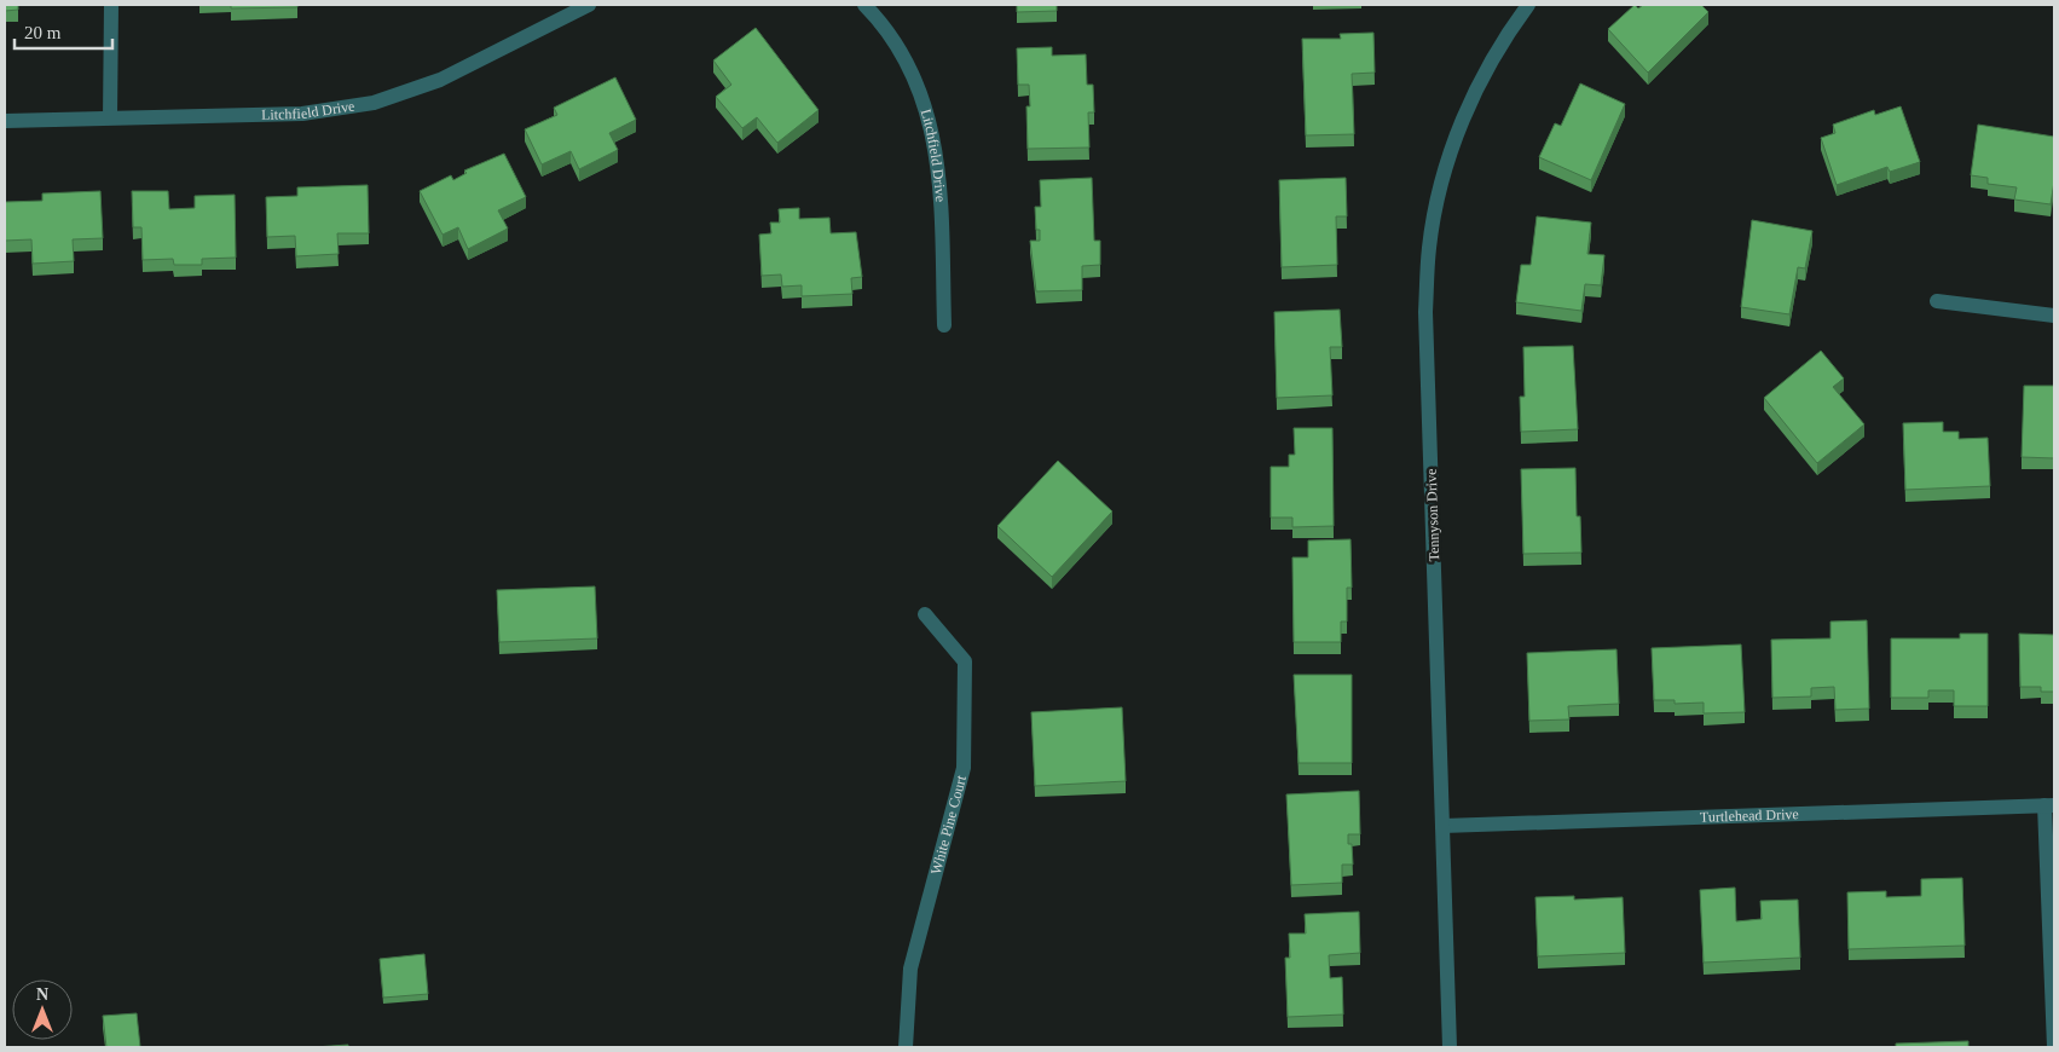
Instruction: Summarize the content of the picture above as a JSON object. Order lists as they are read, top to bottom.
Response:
{
  "streets": {
    "street": [
      "Litchfield Drive",
      "Tennyson Drive",
      "Turtlehead Drive",
      "White Pine Court"
    ]
  },
  "crossings": [
    ["Tennyson Drive", "Turtlehead Drive"]
  ],
  "scale_bar": "20 m",
  "north": "top"
}
